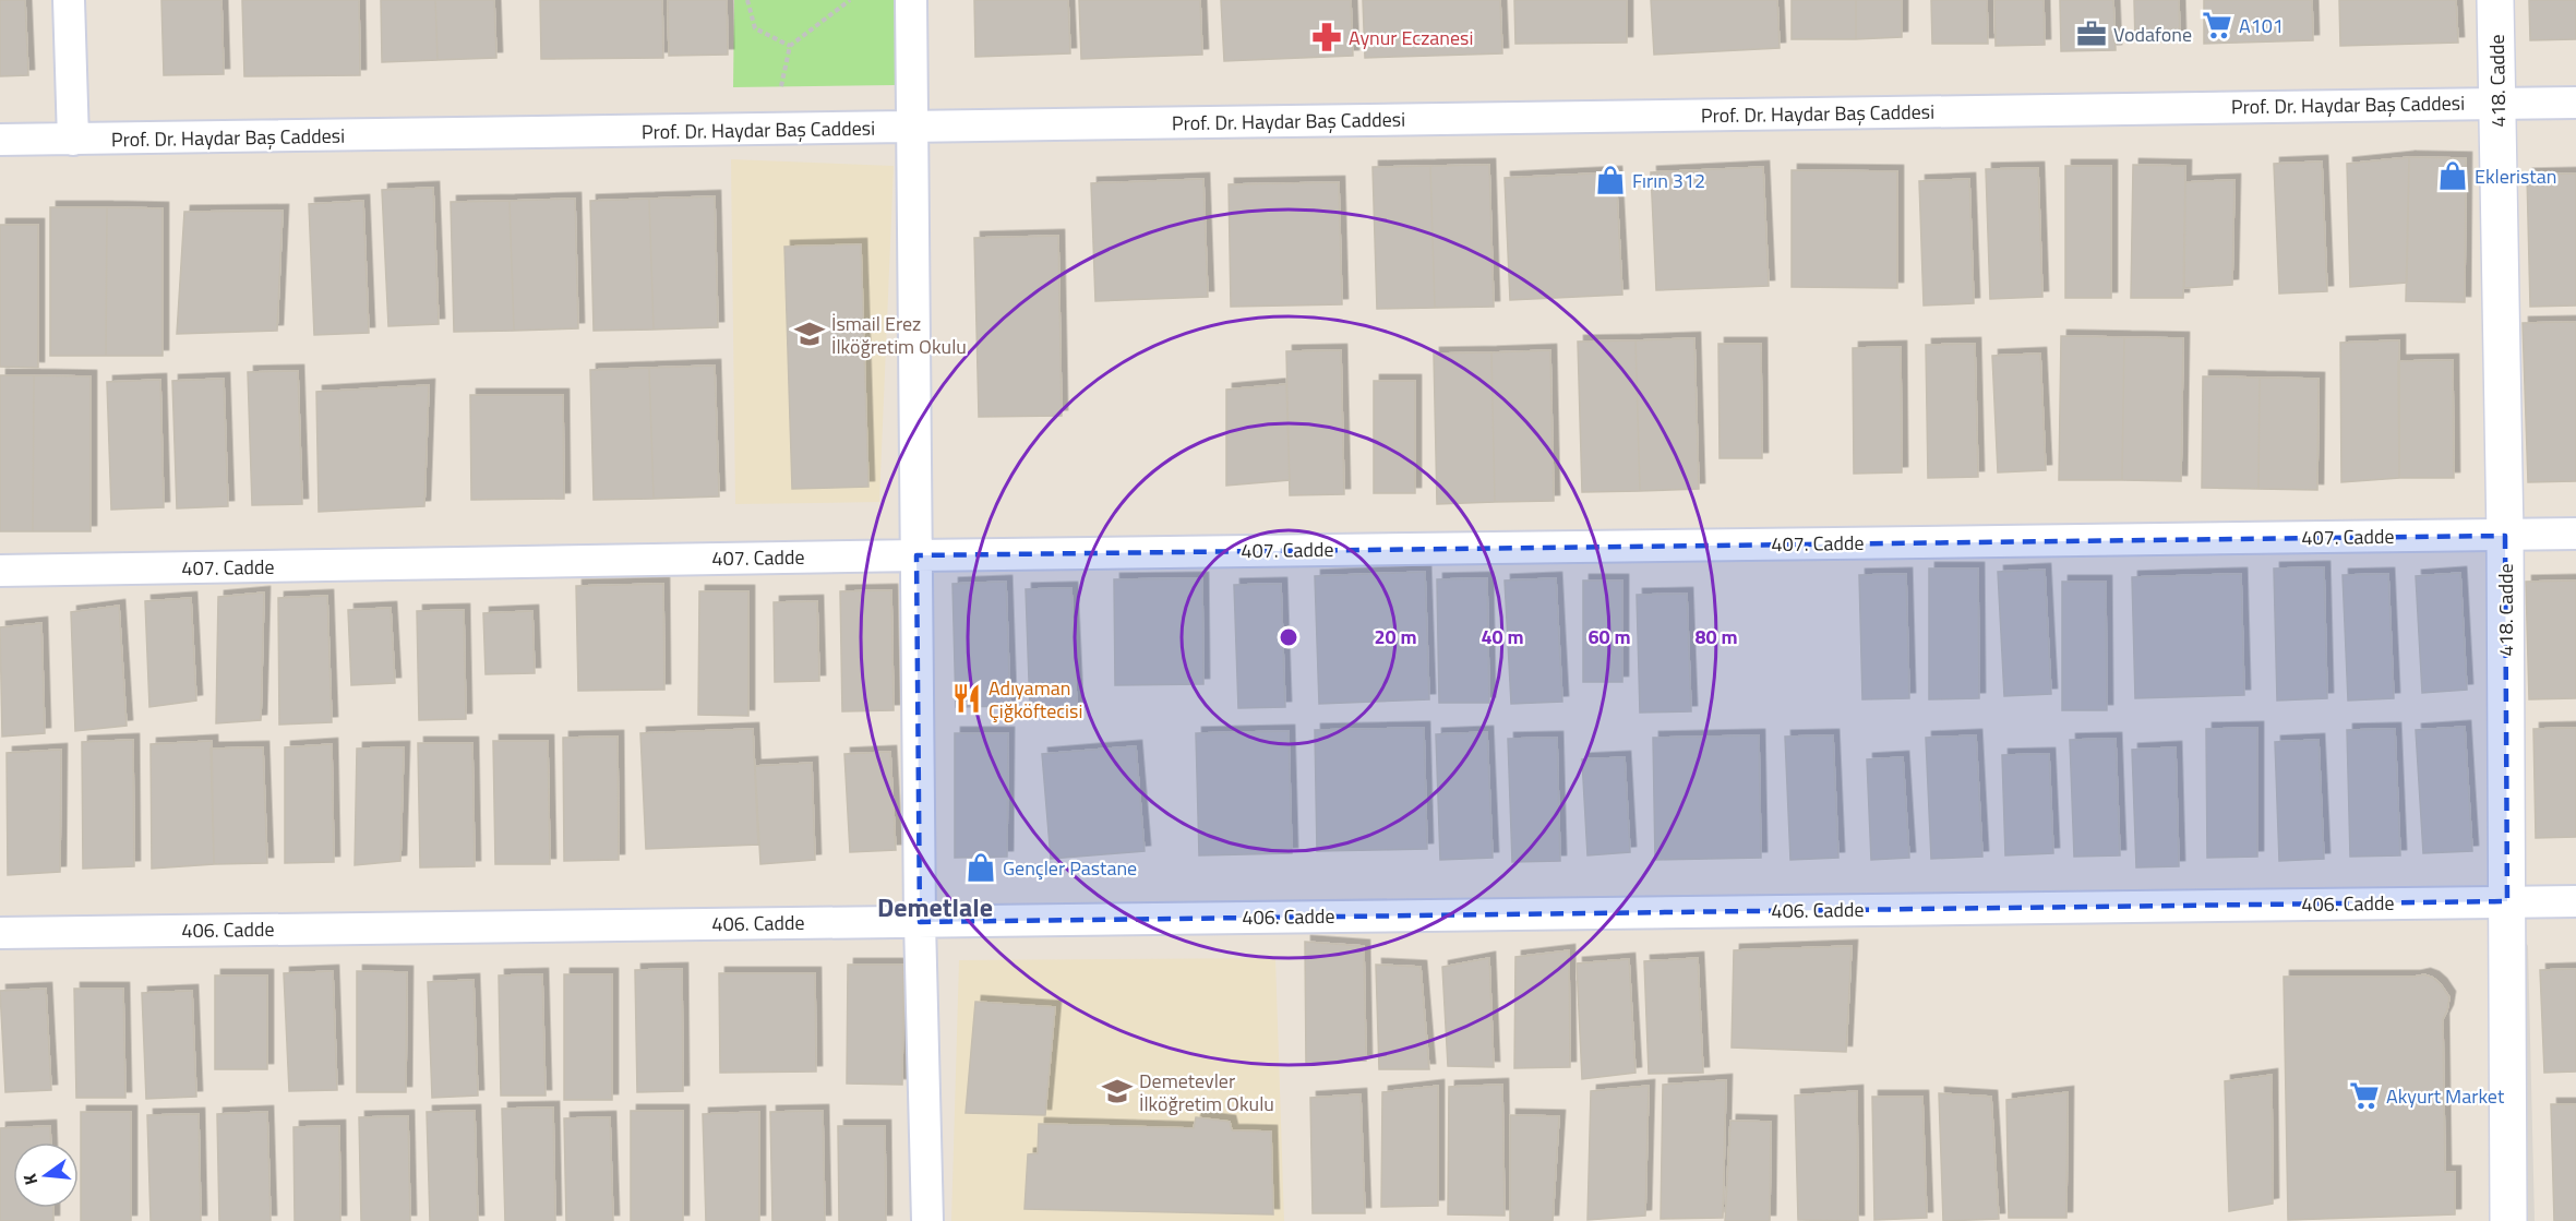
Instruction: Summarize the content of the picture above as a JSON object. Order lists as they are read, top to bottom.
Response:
{
  "streets": {
    "street": [
      "418. Cadde",
      "Prof. Dr. Haydar Baş Caddesi",
      "407. Cadde",
      "406. Cadde"
    ]
  },
  "crossings": [
    ["418. Cadde", "Prof. Dr. Haydar Baş Caddesi"],
    ["418. Cadde", "407. Cadde"],
    ["418. Cadde", "406. Cadde"]
  ],
  "districts": ["Demetlale"],
  "places": {
    "supermarket": ["A101", "Akyurt Market"],
    "office": ["Vodafone"],
    "pharmacy": ["Aynur Eczanesi"],
    "shop": ["Ekleristan", "Fırın 312", "Gençler Pastane"],
    "school or university": ["İsmail Erez İlköğretim Okulu", "Demetevler İlköğretim Okulu"],
    "restaurant": ["Adıyaman Çiğköftecisi"]
  },
  "north": "left",
  "rings": [
    "20 m",
    "40 m",
    "60 m",
    "80 m"
  ]
}
